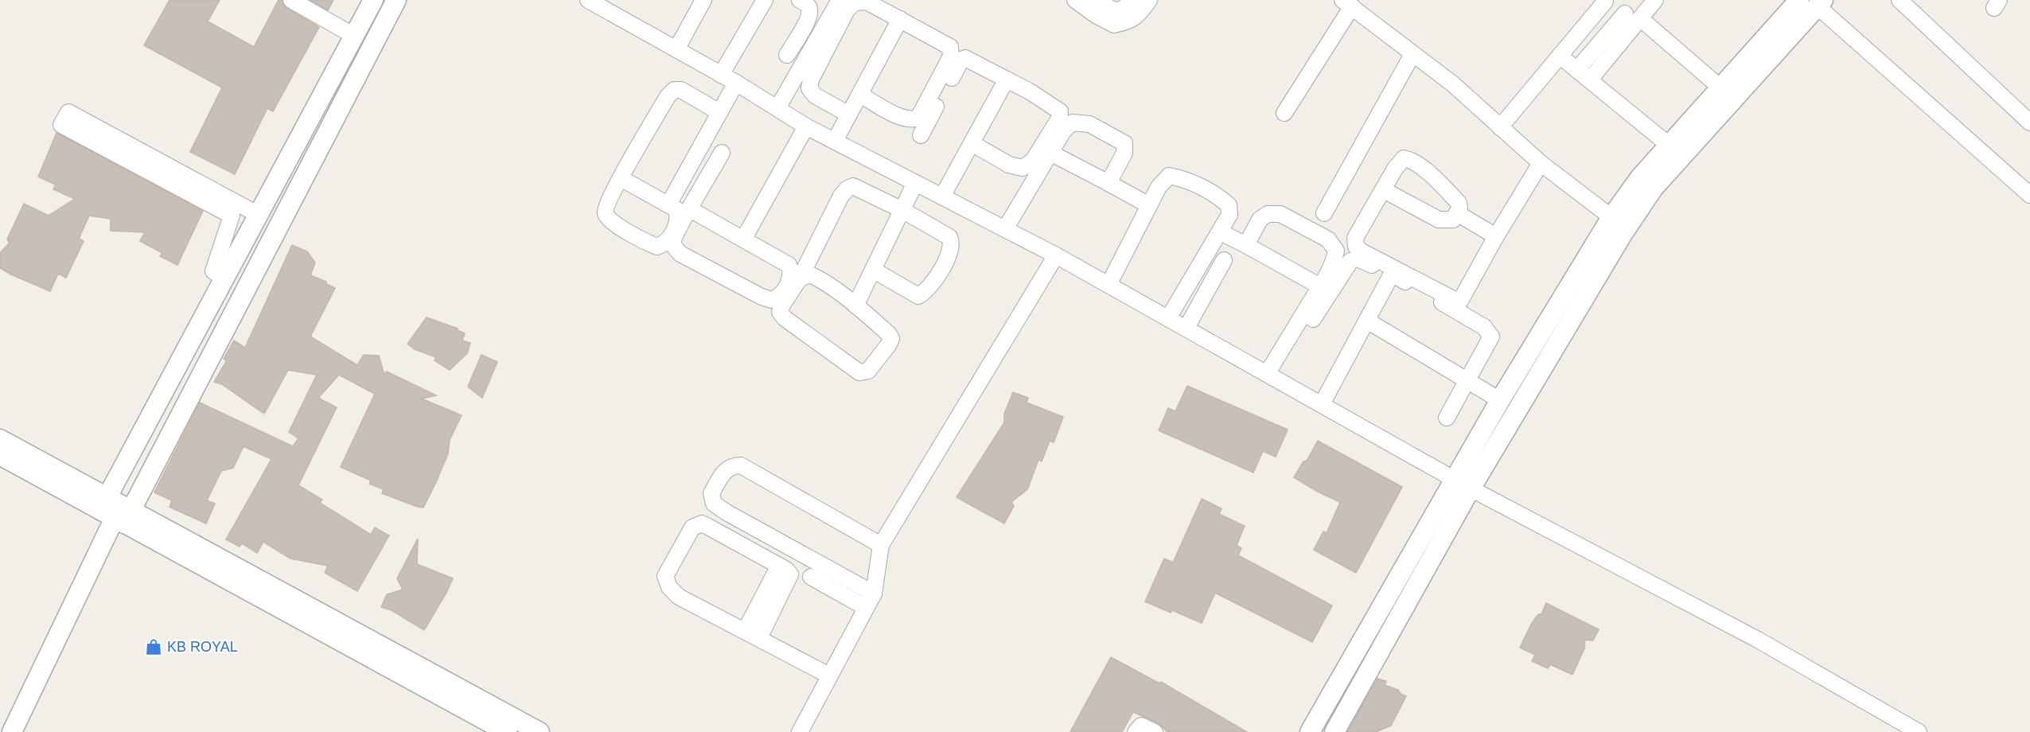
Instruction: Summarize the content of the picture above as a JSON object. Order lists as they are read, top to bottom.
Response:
{
  "places": {
    "shop": ["KB ROYAL"]
  }
}
